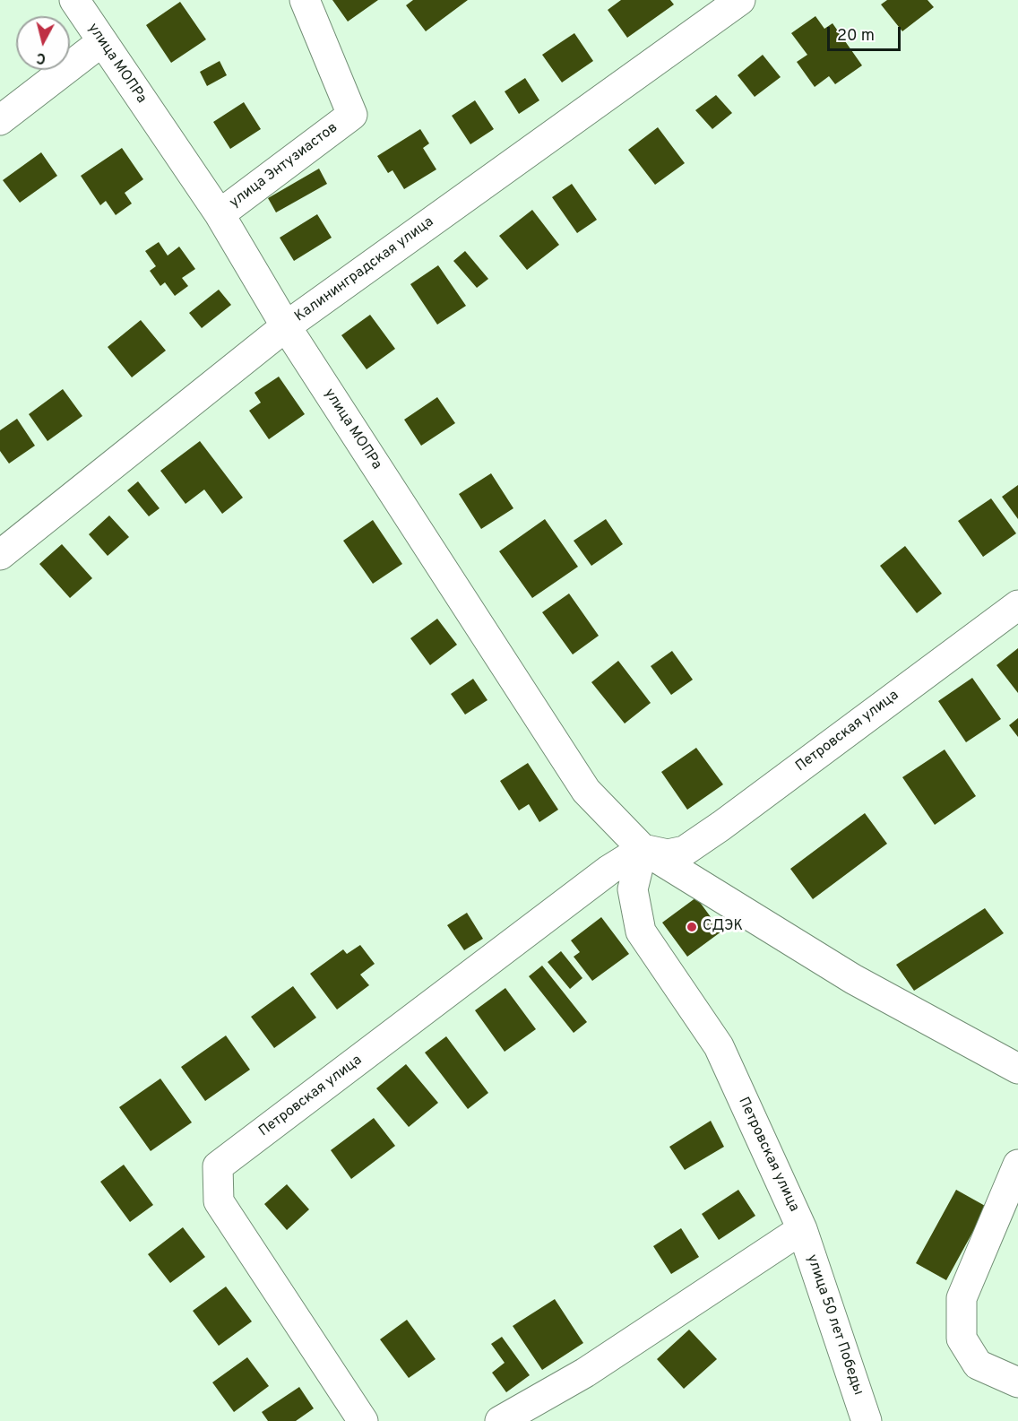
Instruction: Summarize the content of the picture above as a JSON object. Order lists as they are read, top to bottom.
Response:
{
  "streets": {
    "street": [
      "улица МОПРа",
      "улица Энтузиастов",
      "Калининградская улица",
      "Петровская улица",
      "улица 50 лет Победы"
    ]
  },
  "crossings": [
    ["улица МОПРа", "улица Энтузиастов"],
    ["улица МОПРа", "Калининградская улица"],
    ["улица МОПРа", "Петровская улица"],
    ["Петровская улица", "улица 50 лет Победы"]
  ],
  "places": ["СДЭК"],
  "scale_bar": "20 m",
  "north": "bottom"
}
